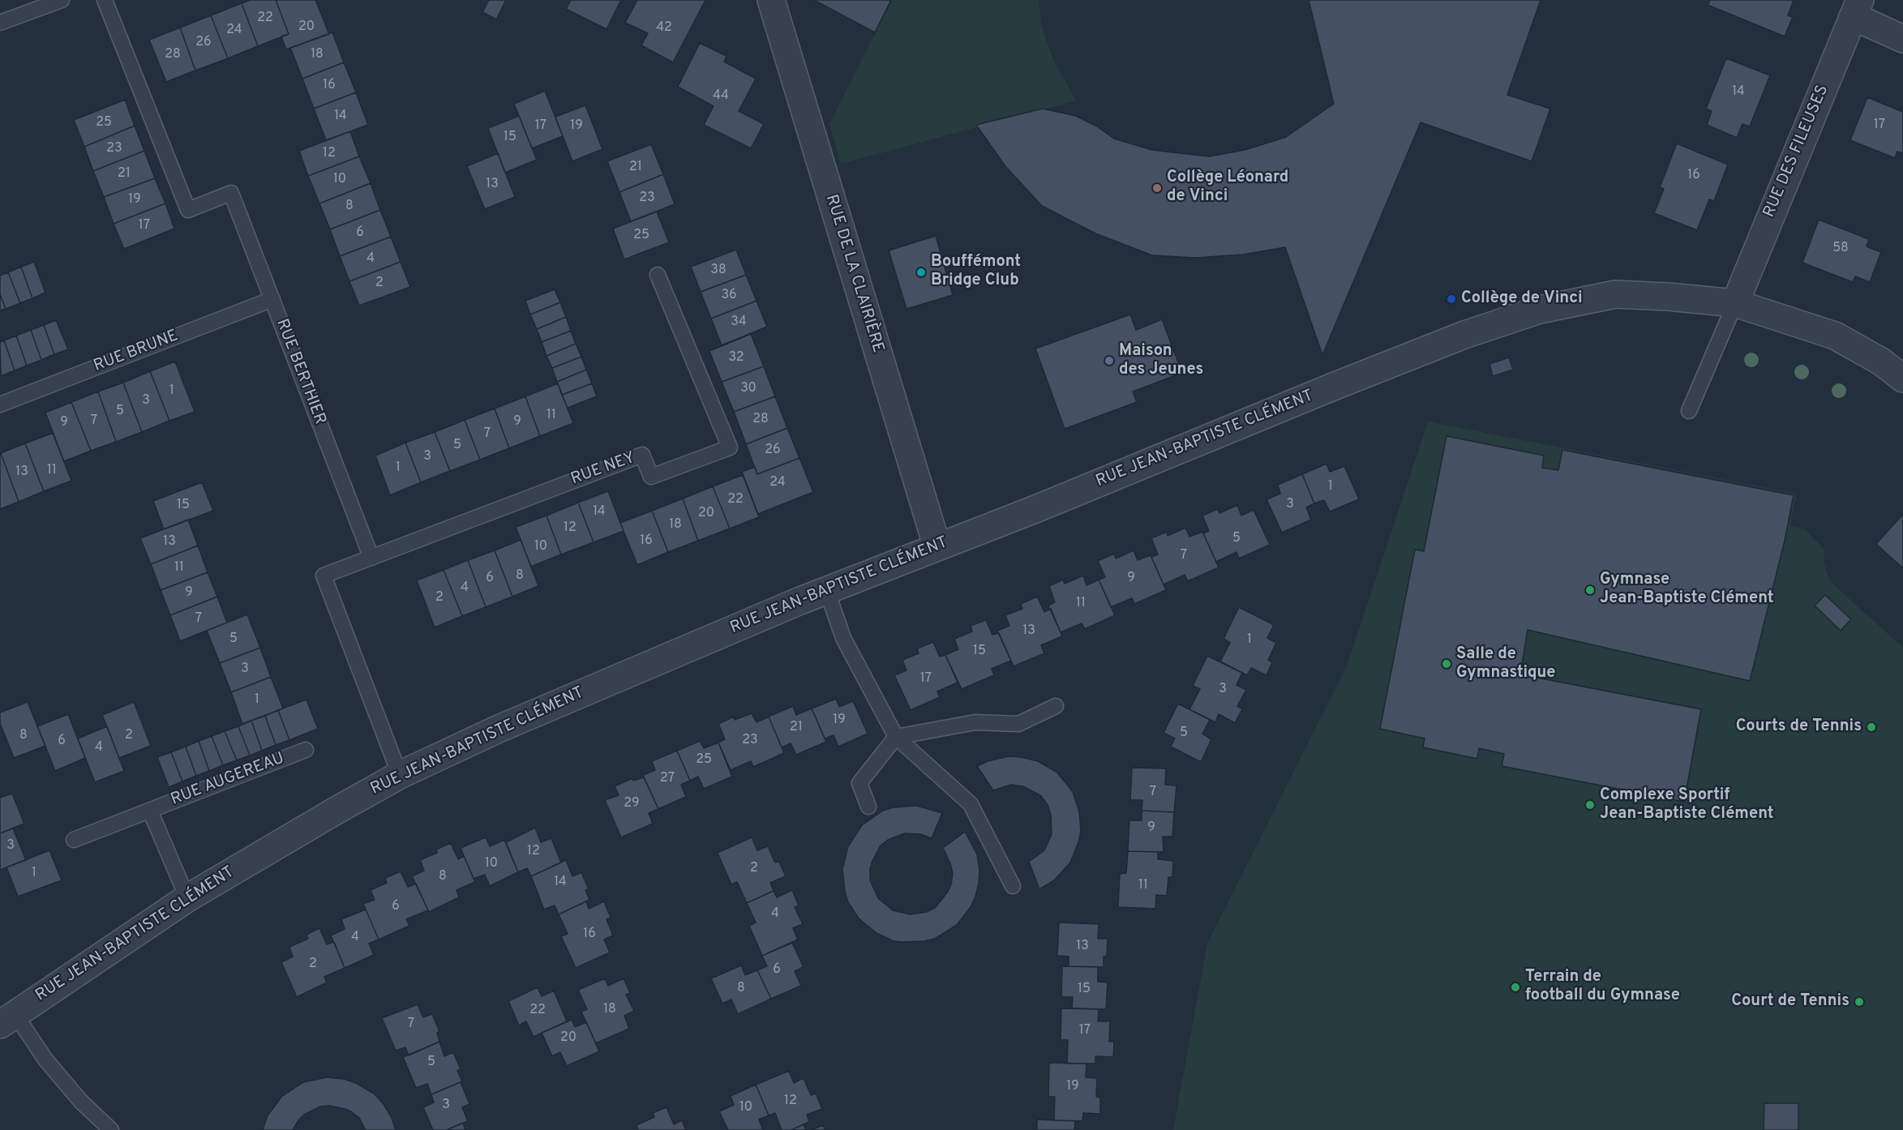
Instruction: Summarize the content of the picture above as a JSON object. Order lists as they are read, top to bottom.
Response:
{
  "streets": {
    "street": ["RUE DES FILEUSES", "RUE DE LA CLAIRIÈRE", "RUE JEAN-BAPTISTE CLÉMENT"],
    "lane": [
      "RUE BRUNE",
      "RUE BERTHIER",
      "RUE NEY",
      "RUE AUGEREAU"
    ]
  },
  "crossings": [
    ["RUE DES FILEUSES", "RUE JEAN-BAPTISTE CLÉMENT"],
    ["RUE DE LA CLAIRIÈRE", "RUE JEAN-BAPTISTE CLÉMENT"],
    ["RUE BRUNE", "RUE BERTHIER"],
    ["RUE BERTHIER", "RUE NEY"],
    ["RUE JEAN-BAPTISTE CLÉMENT", "RUE AUGEREAU"]
  ],
  "places": [
    "Collège Léonard de Vinci",
    "Bouffémont Bridge Club",
    "Collège de Vinci",
    "Maison des Jeunes",
    "Gymnase Jean-Baptiste Clément",
    "Salle de Gymnastique",
    "Courts de Tennis",
    "Complexe Sportif Jean-Baptiste Clément",
    "Terrain de football du Gymnase",
    "Court de Tennis"
  ],
  "house_numbers": [
    "22",
    "20",
    "42",
    "24",
    "26",
    "28",
    "18",
    "16",
    "14",
    "44",
    "14",
    "25",
    "17",
    "17",
    "19",
    "15",
    "23",
    "12",
    "21",
    "21",
    "16",
    "10",
    "13",
    "23",
    "19",
    "8",
    "17",
    "6",
    "25",
    "58",
    "4",
    "38",
    "2",
    "36",
    "34",
    "32",
    "30",
    "1",
    "3",
    "5",
    "11",
    "28",
    "7",
    "9",
    "9",
    "7",
    "5",
    "26",
    "3",
    "1",
    "11",
    "13",
    "24",
    "1",
    "22",
    "3",
    "15",
    "14",
    "20",
    "18",
    "12",
    "5",
    "16",
    "13",
    "10",
    "7",
    "11",
    "8",
    "6",
    "9",
    "4",
    "9",
    "2",
    "11",
    "7",
    "13",
    "5",
    "1",
    "15",
    "3",
    "17",
    "3",
    "1",
    "19",
    "21",
    "5",
    "8",
    "2",
    "23",
    "6",
    "4",
    "25",
    "27",
    "7",
    "29",
    "9",
    "3",
    "12",
    "10",
    "2",
    "1",
    "8",
    "14",
    "11",
    "6",
    "4",
    "16",
    "4",
    "13",
    "2",
    "6",
    "8",
    "15",
    "18",
    "22",
    "7",
    "17",
    "20",
    "5",
    "19",
    "12",
    "3",
    "10"
  ]
}
